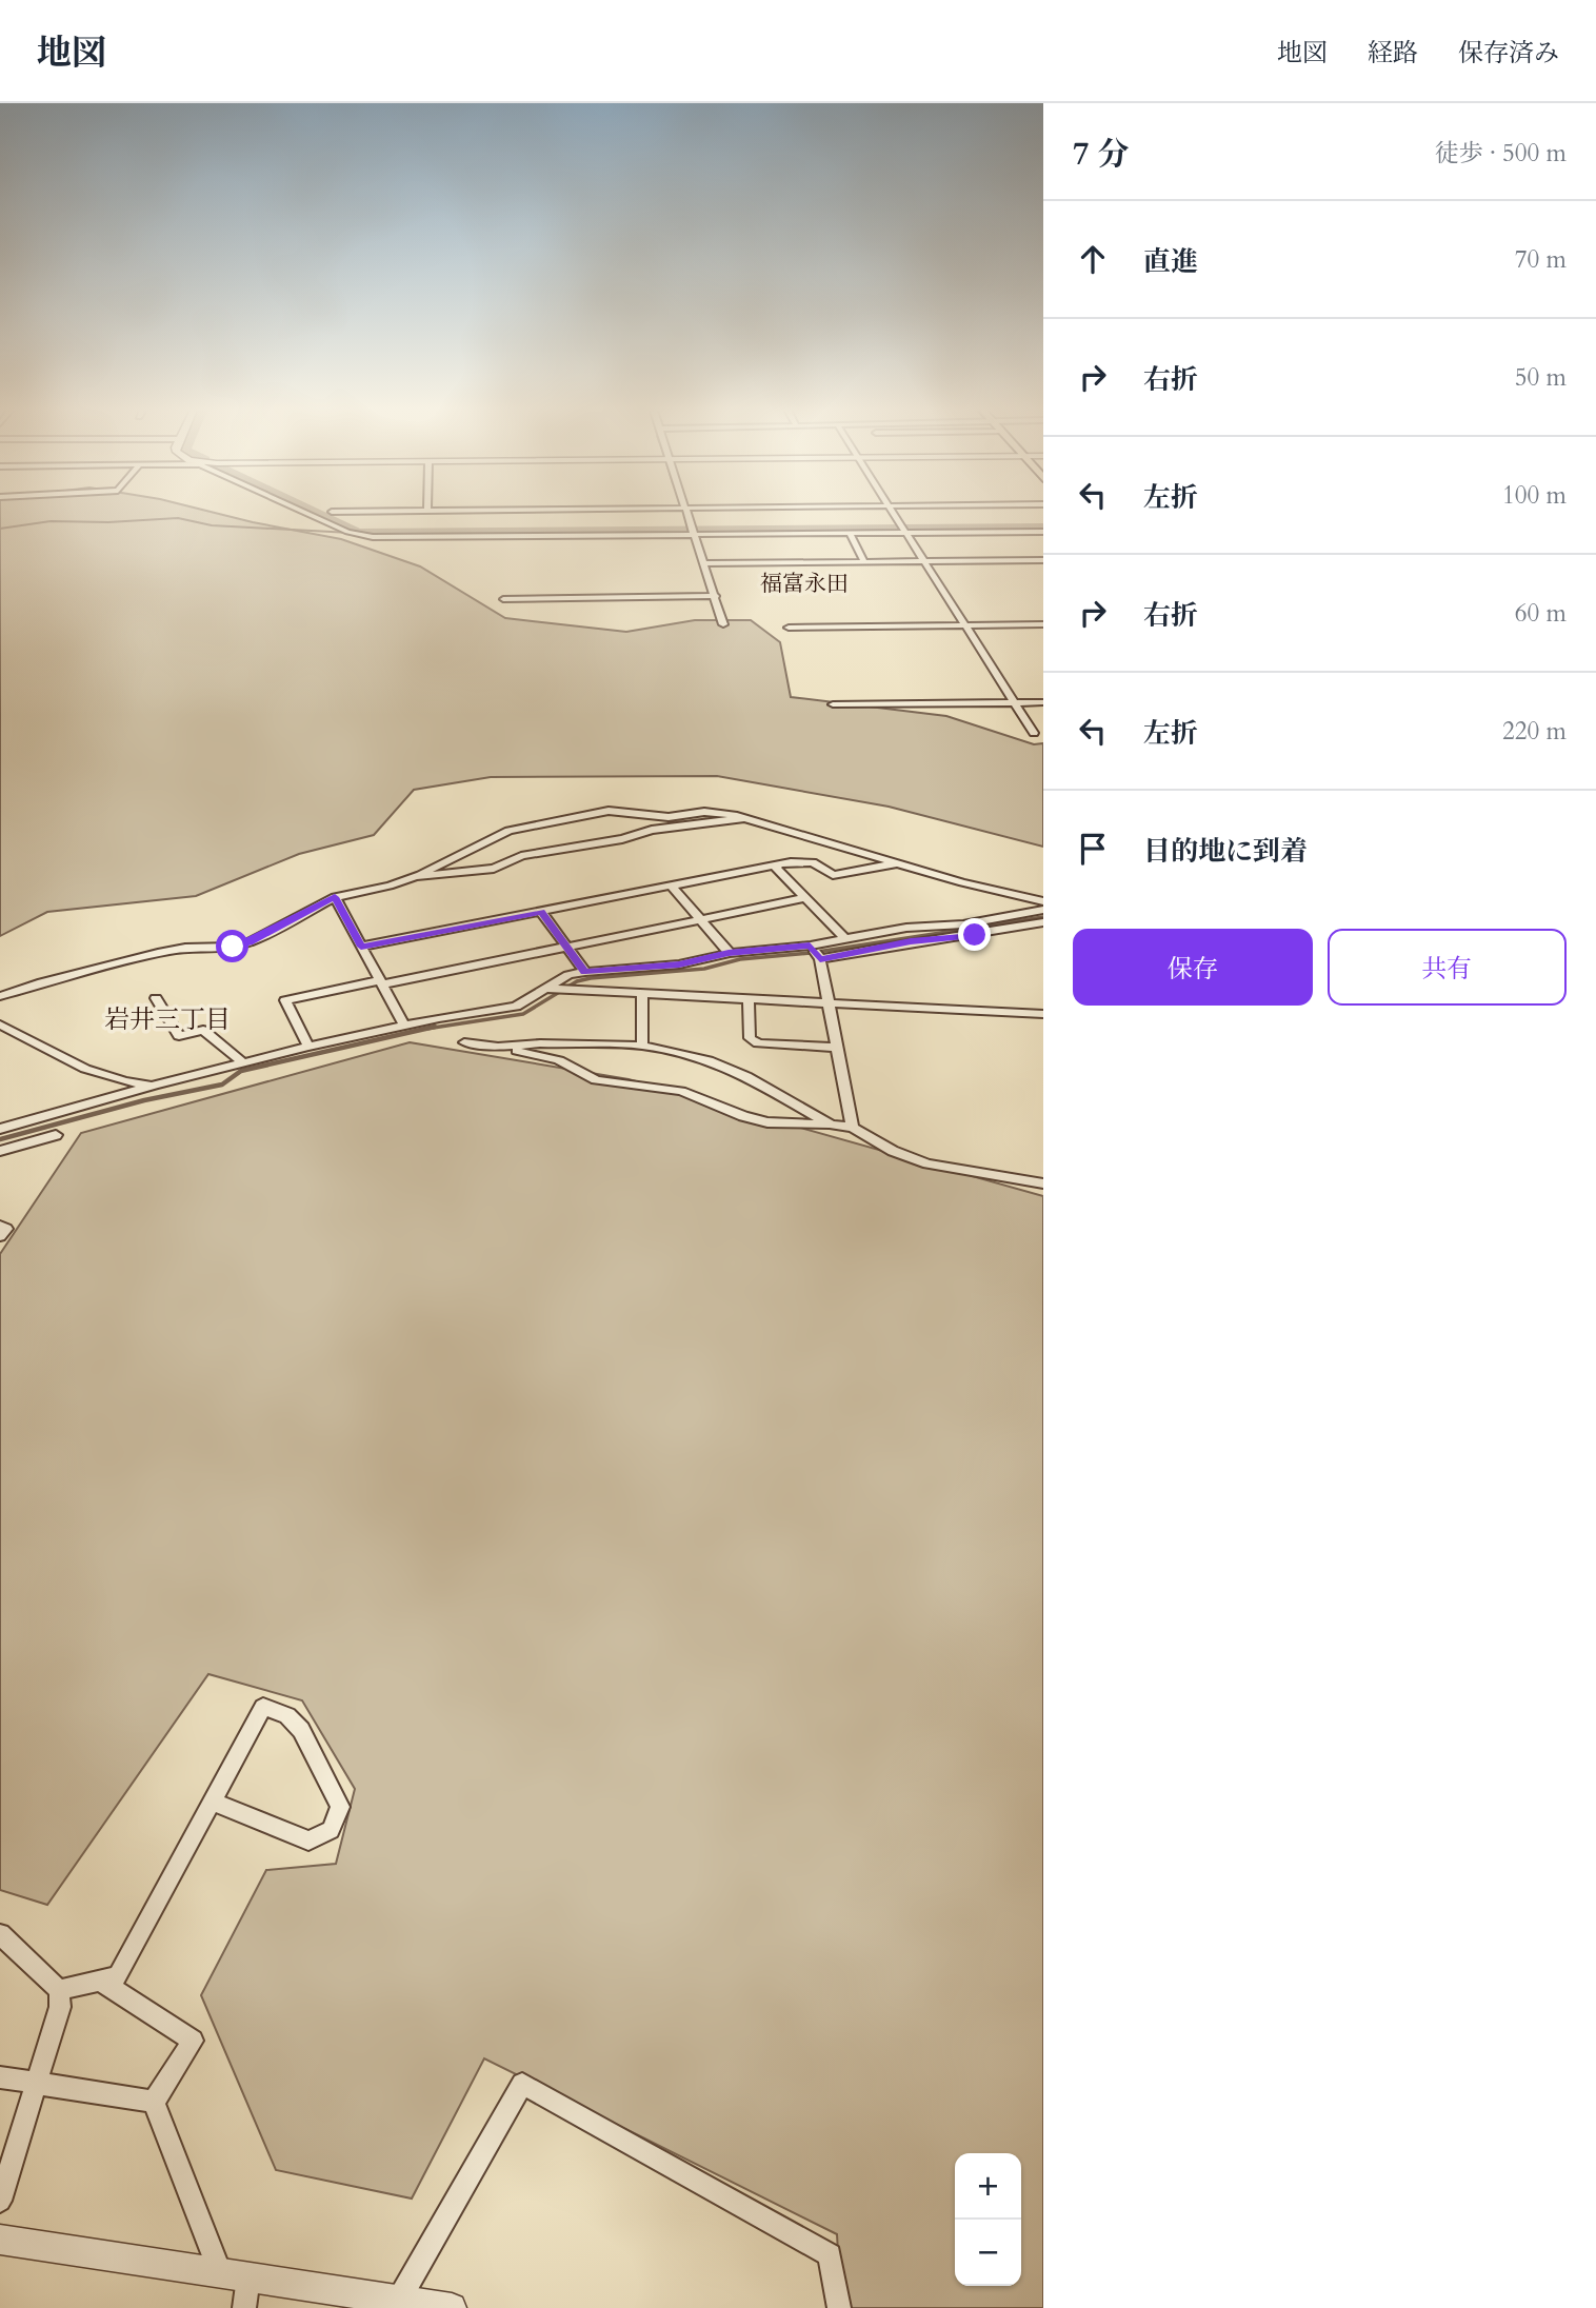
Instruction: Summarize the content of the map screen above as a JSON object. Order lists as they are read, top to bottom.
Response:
{
  "districts": ["福富永田", "岩井三丁目"],
  "page": {
    "header": "地図",
    "nav": ["地図", "経路", "保存済み"],
    "heading": ["7 分", "徒歩 · 500 m"],
    "list": [
      ["直進", "70 m"],
      ["右折", "50 m"],
      ["左折", "100 m"],
      ["右折", "60 m"],
      ["左折", "220 m"],
      "目的地に到着"
    ],
    "buttons": ["保存", "共有"],
    "map_buttons": ["+", "−"]
  }
}
